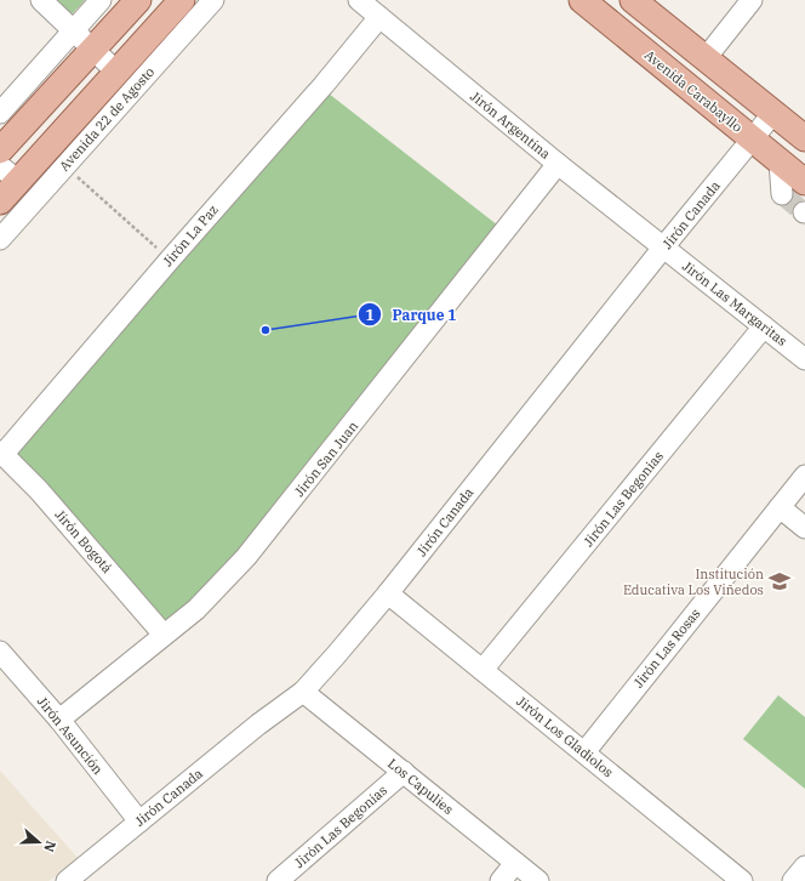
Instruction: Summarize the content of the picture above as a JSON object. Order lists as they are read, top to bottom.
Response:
{
  "streets": {
    "main road": ["Avenida Carabayllo", "Avenida 22 de Agosto"],
    "street": [
      "Jirón Argentina",
      "Jirón Canada",
      "Jirón La Paz",
      "Jirón Las Margaritas",
      "Jirón San Juan",
      "Jirón Las Begonias",
      "Jirón Bogotá",
      "Jirón Las Rosas",
      "Jirón Asunción",
      "Jirón Los Gladiolos",
      "Los Capulies"
    ]
  },
  "crossings": [
    ["Avenida Carabayllo", "Jirón Canada"],
    ["Jirón Argentina", "Jirón Canada"],
    ["Jirón Argentina", "Jirón La Paz"],
    ["Jirón Argentina", "Jirón Las Margaritas"],
    ["Jirón Argentina", "Jirón San Juan"],
    ["Jirón Canada", "Jirón Las Margaritas"],
    ["Jirón Canada", "Jirón Asunción"],
    ["Jirón Canada", "Jirón Los Gladiolos"],
    ["Jirón Canada", "Los Capulies"],
    ["Jirón La Paz", "Jirón Bogotá"],
    ["Jirón Las Margaritas", "Jirón Las Begonias"],
    ["Jirón San Juan", "Jirón Bogotá"],
    ["Jirón San Juan", "Jirón Asunción"],
    ["Jirón Las Begonias", "Jirón Los Gladiolos"],
    ["Jirón Las Begonias", "Los Capulies"],
    ["Jirón Las Rosas", "Jirón Los Gladiolos"]
  ],
  "places": {
    "other": ["Parque 1"],
    "school or university": ["Institución Educativa Los Viñedos"]
  },
  "north": "right"
}
